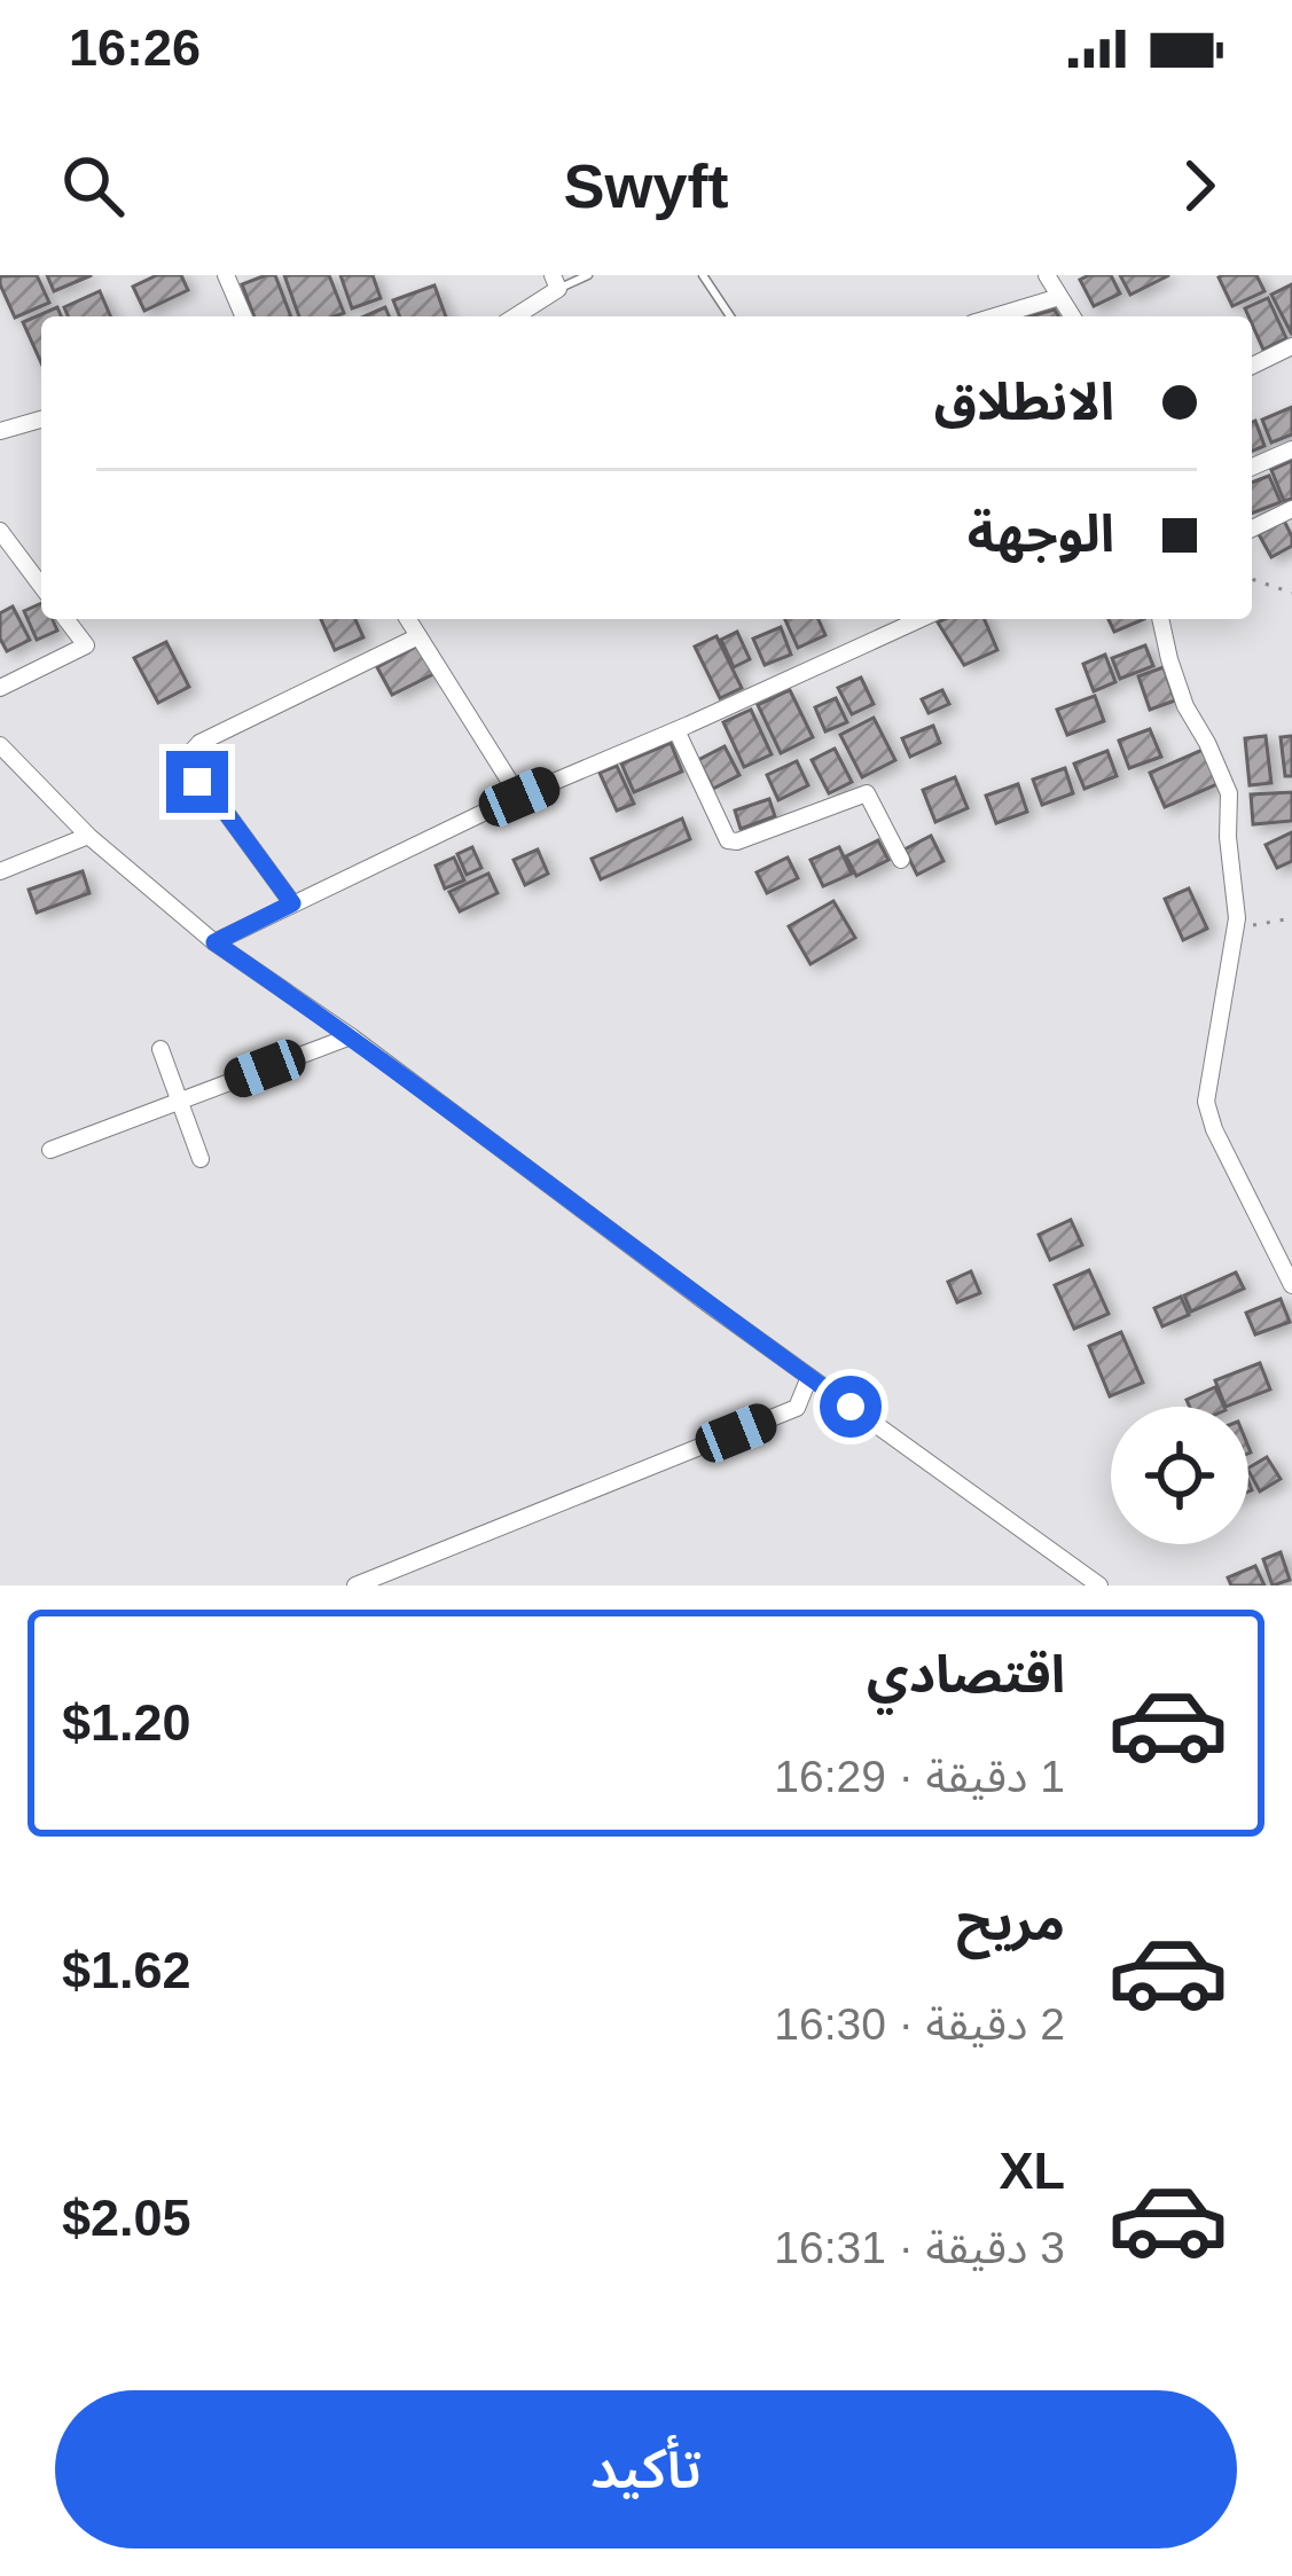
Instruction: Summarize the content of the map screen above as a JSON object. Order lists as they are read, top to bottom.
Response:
{
  "page": {
    "status": "16:26",
    "header": "Swyft",
    "banner": ["الانطلاق", "الوجهة"],
    "list": [
      {
        "name": "اقتصادي",
        "note": "1 دقيقة · 16:29",
        "value": "$1.20"
      },
      {
        "name": "مريح",
        "note": "2 دقيقة · 16:30",
        "value": "$1.62"
      },
      {
        "name": "XL",
        "note": "3 دقيقة · 16:31",
        "value": "$2.05"
      }
    ],
    "buttons": "تأكيد"
  }
}
